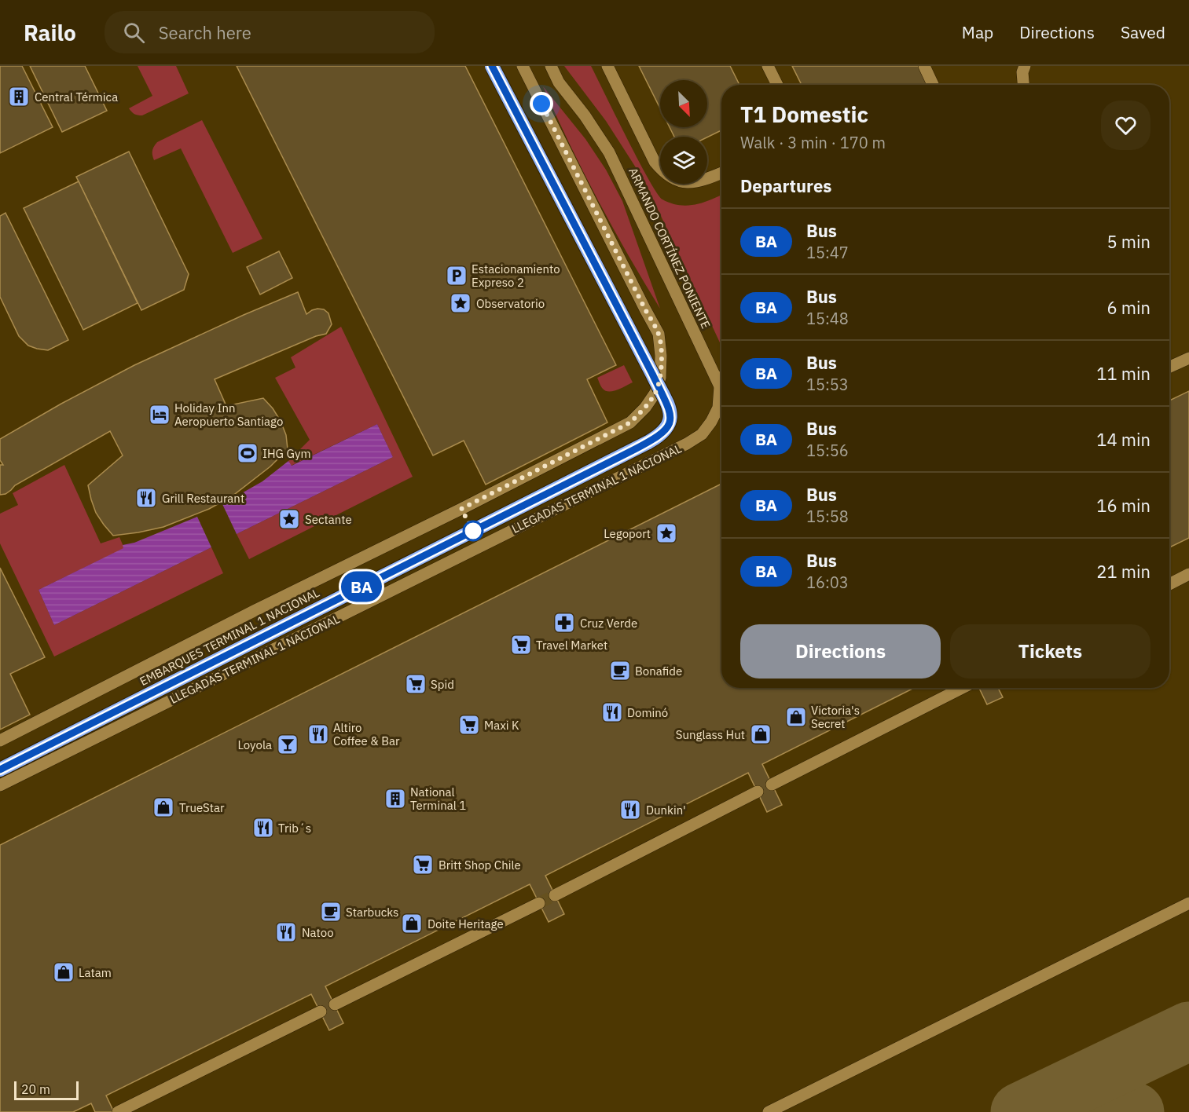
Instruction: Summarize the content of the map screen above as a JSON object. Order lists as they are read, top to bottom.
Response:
{
  "streets": {
    "highway": ["EMBARQUES TERMINAL 1 NACIONAL"],
    "lane": ["ARMANDO CORTÍNEZ PONIENTE", "LLEGADAS TERMINAL 1 NACIONAL"]
  },
  "crossings": [
    ["ARMANDO CORTÍNEZ PONIENTE", "LLEGADAS TERMINAL 1 NACIONAL"]
  ],
  "places": {
    "building": ["Central Térmica", "National Terminal 1"],
    "parking": ["Estacionamiento Expreso 2"],
    "place": ["Observatorio", "Sectante", "Legoport"],
    "hotel": ["Holiday Inn Aeropuerto Santiago"],
    "sports": ["IHG Gym"],
    "restaurant": [
      "Grill Restaurant",
      "Dominó",
      "Altiro Coffee & Bar",
      "Dunkin'",
      "Trib´s",
      "Natoo"
    ],
    "pharmacy": ["Cruz Verde"],
    "supermarket": [
      "Travel Market",
      "Spid",
      "Maxi K",
      "Britt Shop Chile"
    ],
    "cafe": ["Bonafide", "Starbucks"],
    "shop": [
      "Victoria's Secret",
      "Sunglass Hut",
      "TrueStar",
      "Doite Heritage",
      "Latam"
    ],
    "bar": ["Loyola"]
  },
  "lines": ["bus line BA"],
  "scale_bar": "20 m",
  "north": "bottom right",
  "page": {
    "header": "Railo",
    "search": "Search here",
    "nav": ["Map", "Directions", "Saved"],
    "on_map": "BA",
    "heading": [
      ["T1 Domestic", "Walk · 3 min · 170 m"],
      "Departures"
    ],
    "list": [
      {
        "mark": "BA",
        "name": "Bus",
        "note": "15:47",
        "value": "5 min"
      },
      {
        "mark": "BA",
        "name": "Bus",
        "note": "15:48",
        "value": "6 min"
      },
      {
        "mark": "BA",
        "name": "Bus",
        "note": "15:53",
        "value": "11 min"
      },
      {
        "mark": "BA",
        "name": "Bus",
        "note": "15:56",
        "value": "14 min"
      },
      {
        "mark": "BA",
        "name": "Bus",
        "note": "15:58",
        "value": "16 min"
      },
      {
        "mark": "BA",
        "name": "Bus",
        "note": "16:03",
        "value": "21 min"
      }
    ],
    "buttons": ["Directions", "Tickets"],
    "scale": "20 m"
  }
}
